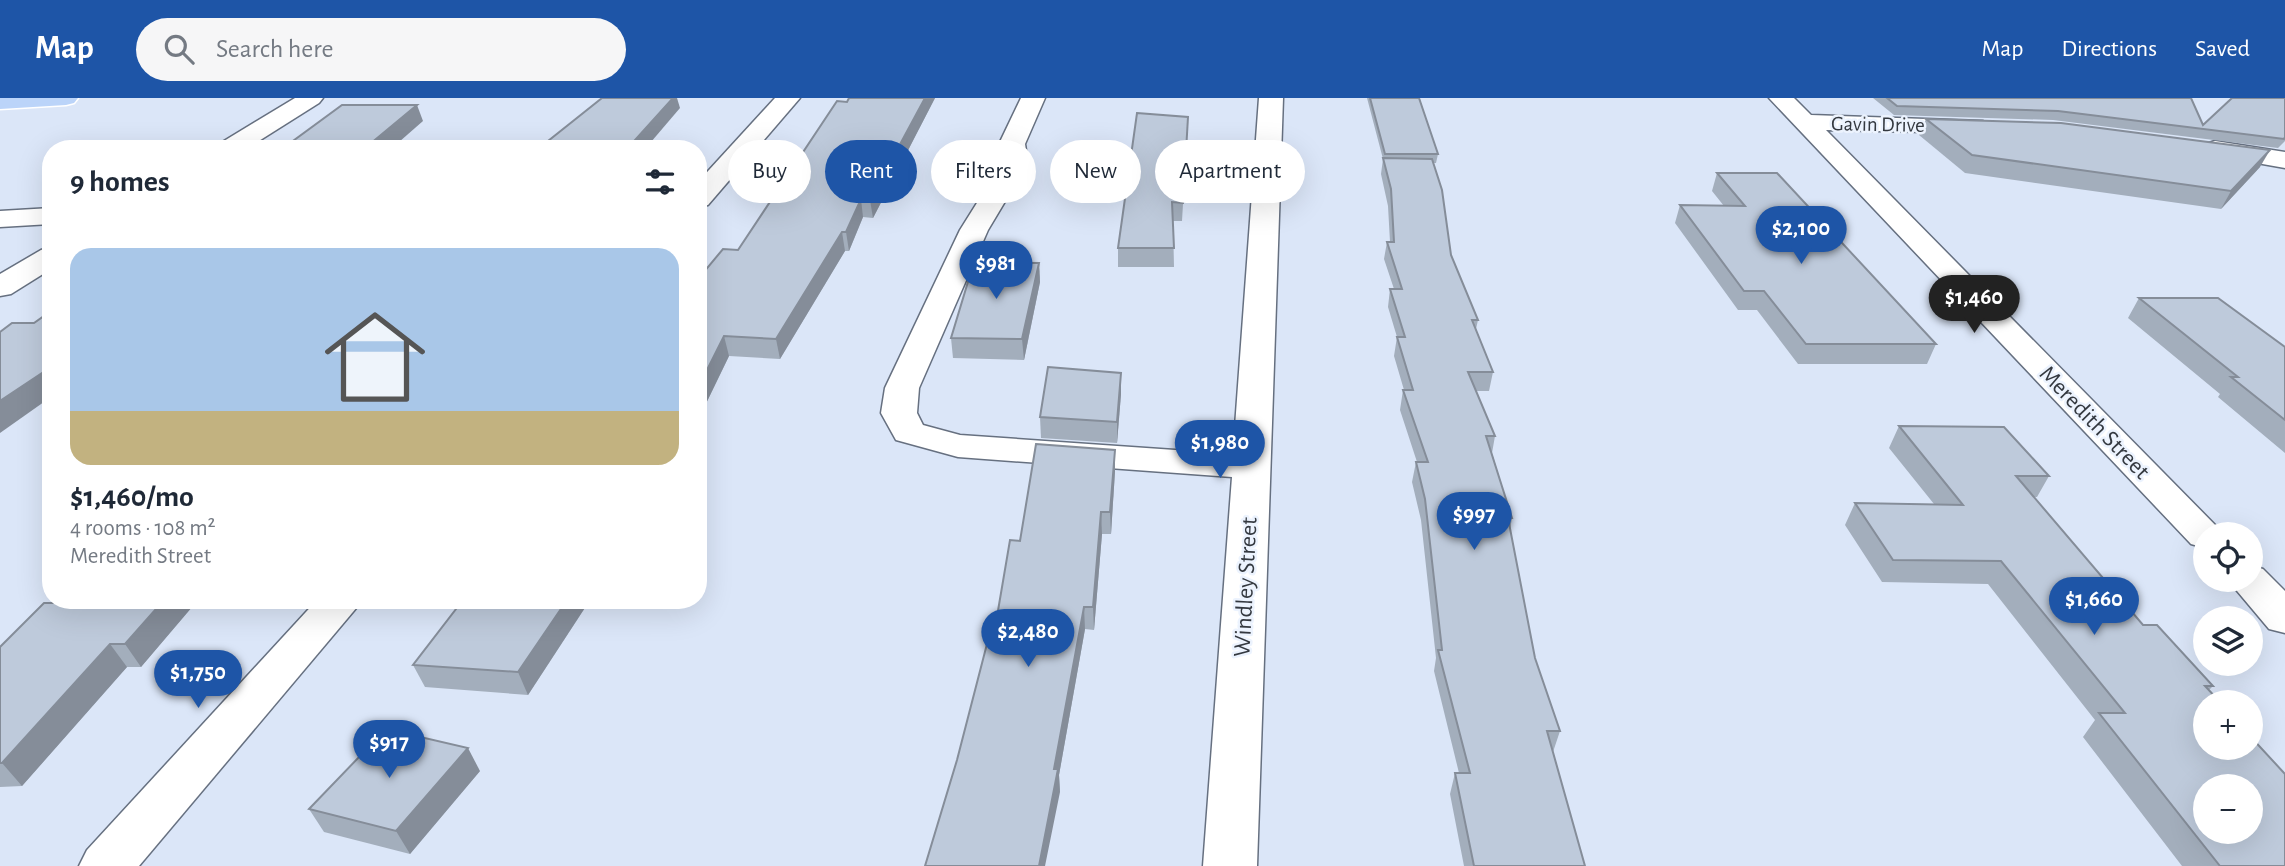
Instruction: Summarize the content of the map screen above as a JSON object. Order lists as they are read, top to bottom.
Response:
{
  "streets": {
    "street": ["Gavin Drive", "Meredith Street", "Windley Street"]
  },
  "crossings": [
    ["Gavin Drive", "Meredith Street"]
  ],
  "page": {
    "header": "Map",
    "search": "Search here",
    "nav": ["Map", "Directions", "Saved"],
    "chip": [
      "Buy",
      "Rent",
      "Filters",
      "New",
      "Apartment"
    ],
    "heading": "9 homes",
    "price": [
      "$2,100",
      "$981",
      "$1,460",
      "$1,980",
      "$997",
      "$1,660",
      "$2,480",
      "$1,750",
      "$917"
    ],
    "list": [
      {
        "name": "$1,460/mo",
        "note": "4 rooms · 108 m² · Meredith Street"
      }
    ],
    "map_buttons": ["+", "−"]
  }
}
